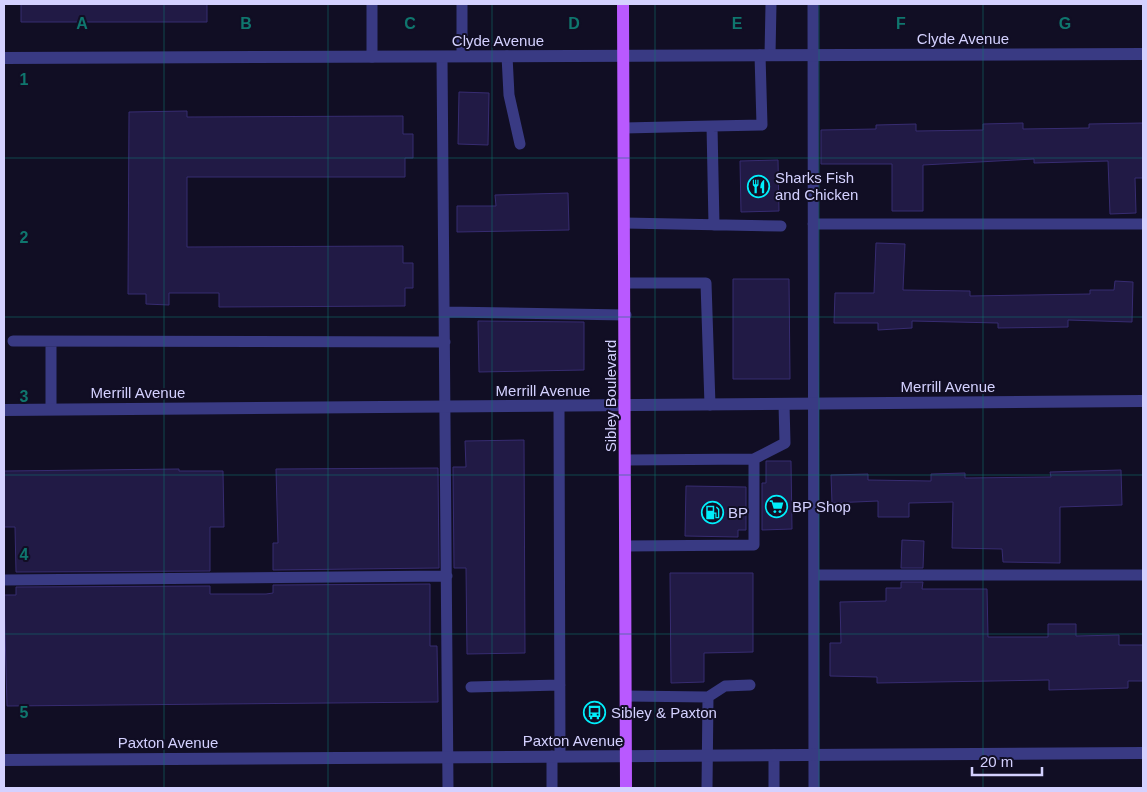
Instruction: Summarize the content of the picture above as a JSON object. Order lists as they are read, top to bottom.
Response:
{
  "streets": {
    "main road": ["Sibley Boulevard"],
    "street": ["Clyde Avenue", "Merrill Avenue", "Paxton Avenue"]
  },
  "crossings": [
    ["Clyde Avenue", "Sibley Boulevard"],
    ["Merrill Avenue", "Sibley Boulevard"],
    ["Sibley Boulevard", "Paxton Avenue"]
  ],
  "places": {
    "restaurant": ["Sharks Fish and Chicken"],
    "supermarket": ["BP Shop"],
    "fuel station": ["BP"],
    "bus stop": ["Sibley & Paxton"]
  },
  "scale_bar": "20 m",
  "grid": {
    "columns": [
      "A",
      "B",
      "C",
      "D",
      "E",
      "F",
      "G"
    ],
    "rows": [
      "1",
      "2",
      "3",
      "4",
      "5"
    ]
  }
}
